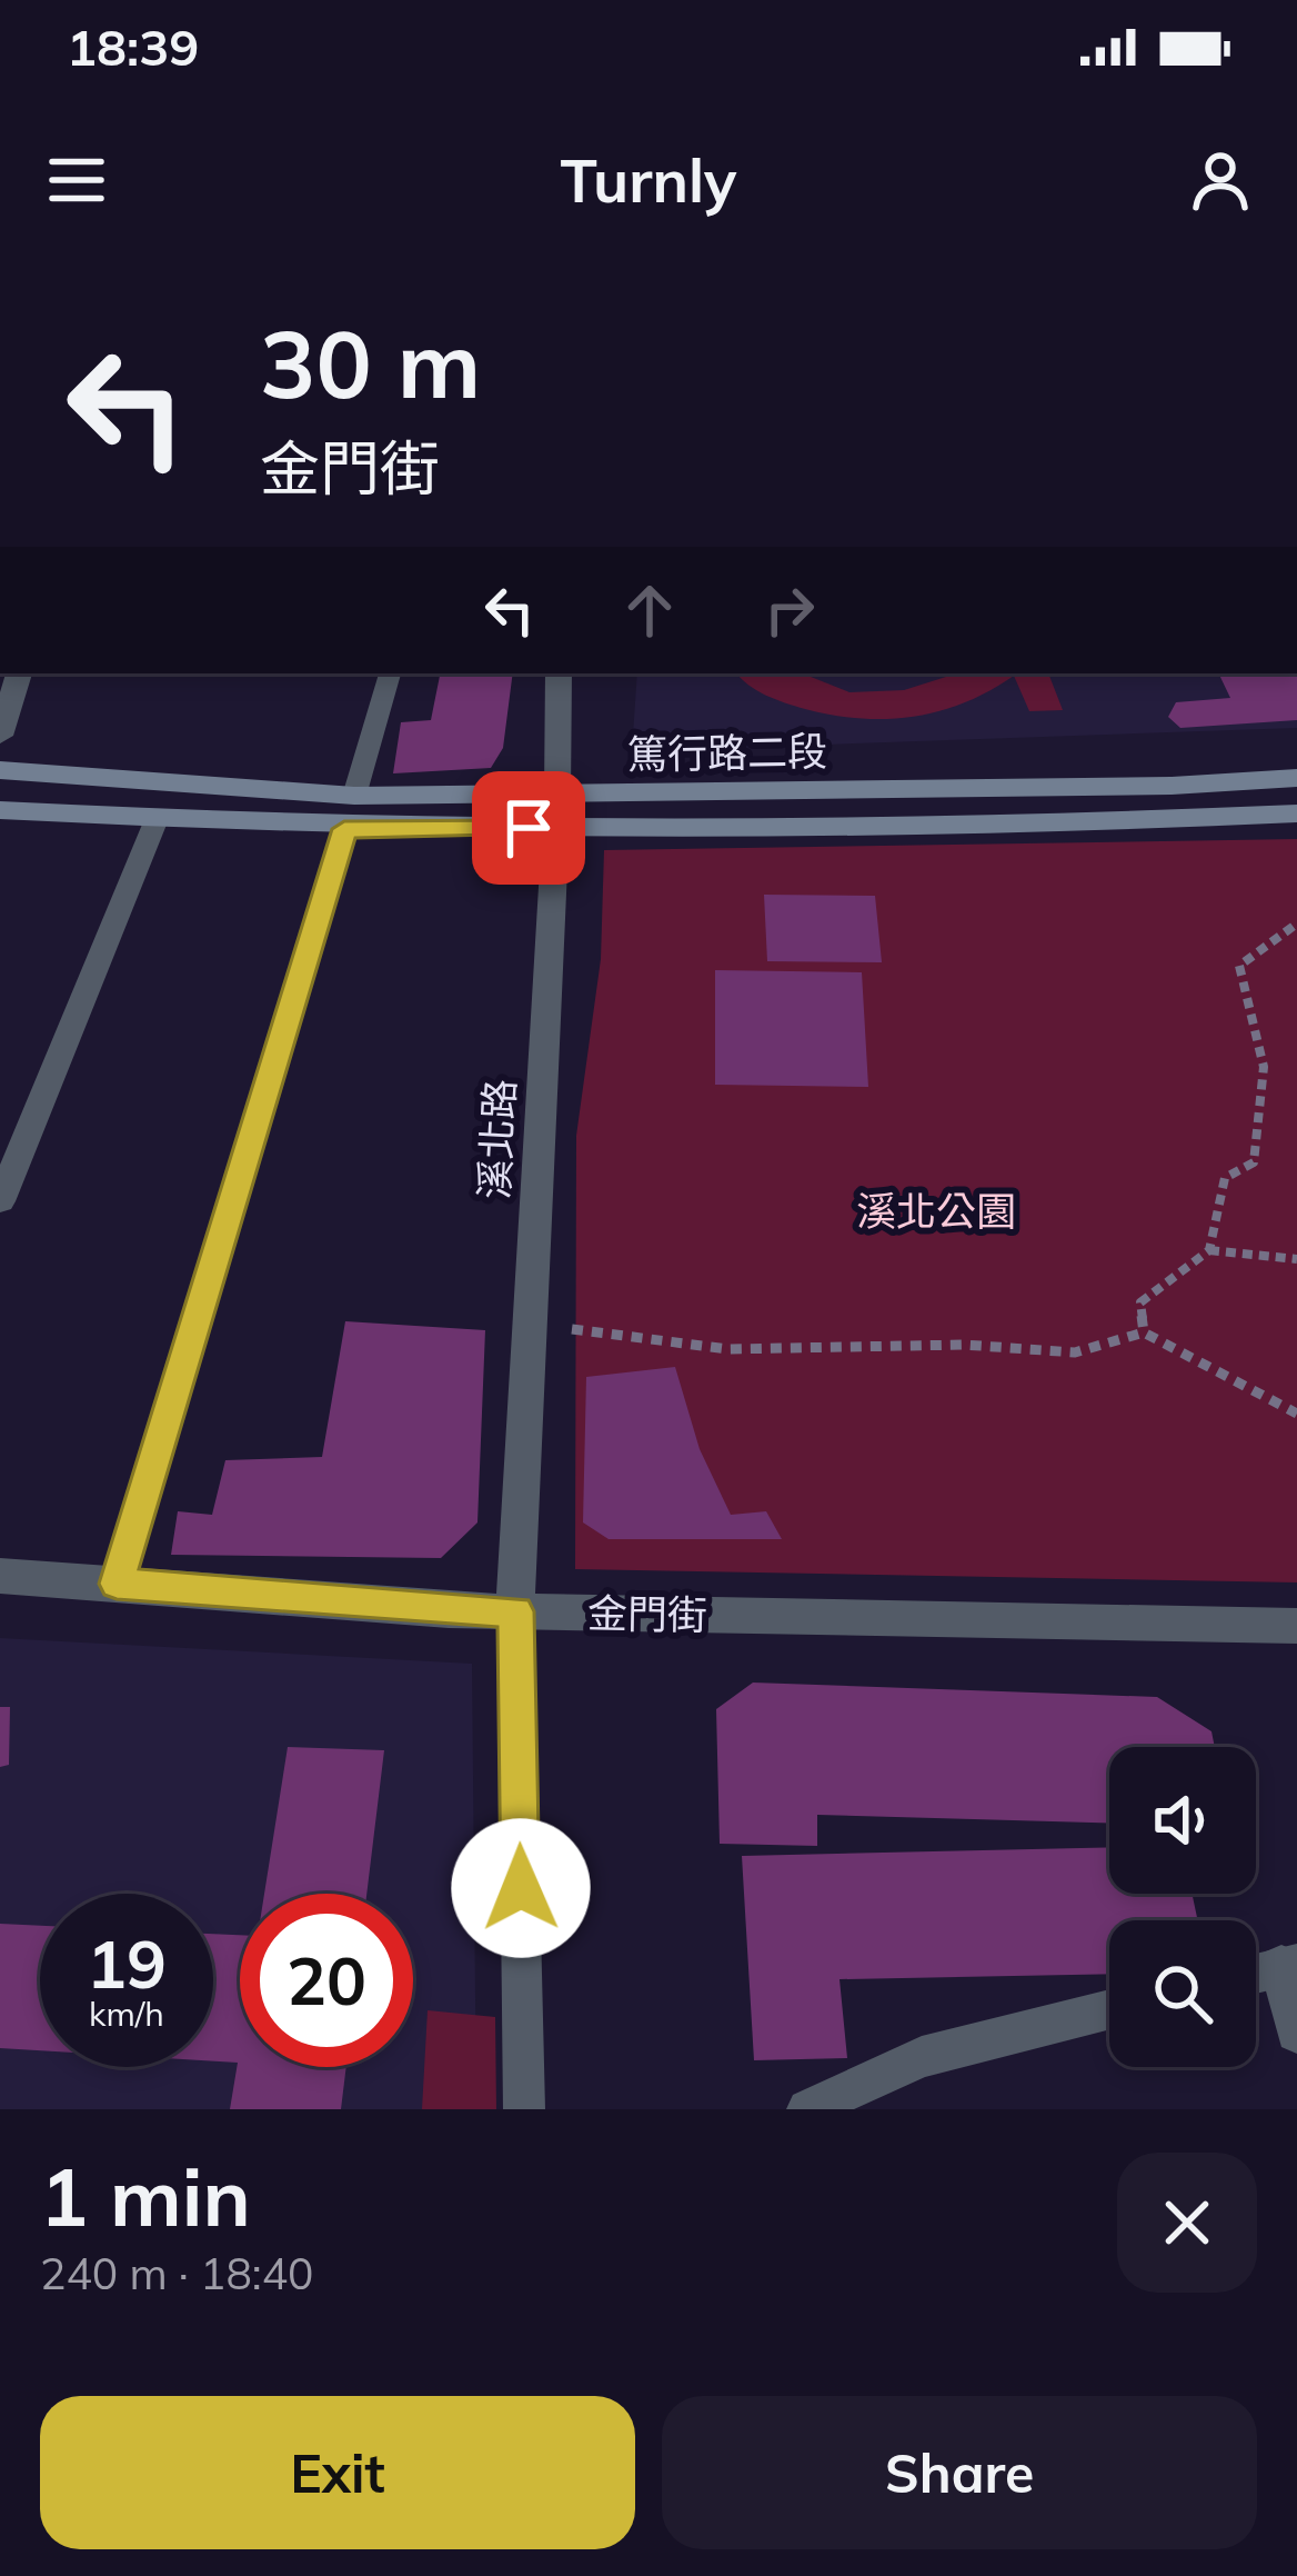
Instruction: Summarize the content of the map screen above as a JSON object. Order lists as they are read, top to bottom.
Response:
{
  "streets": {
    "street": ["篤行路二段", "溪北路", "金門街"]
  },
  "crossings": [
    ["篤行路二段", "溪北路"],
    ["溪北路", "金門街"]
  ],
  "parks": ["溪北公園"],
  "page": {
    "status": "18:39",
    "header": "Turnly",
    "turn": ["30 m", "金門街"],
    "speed": "19 km/h",
    "limit": "20",
    "heading": ["1 min", "240 m · 18:40"],
    "buttons": ["Exit", "Share"]
  }
}
